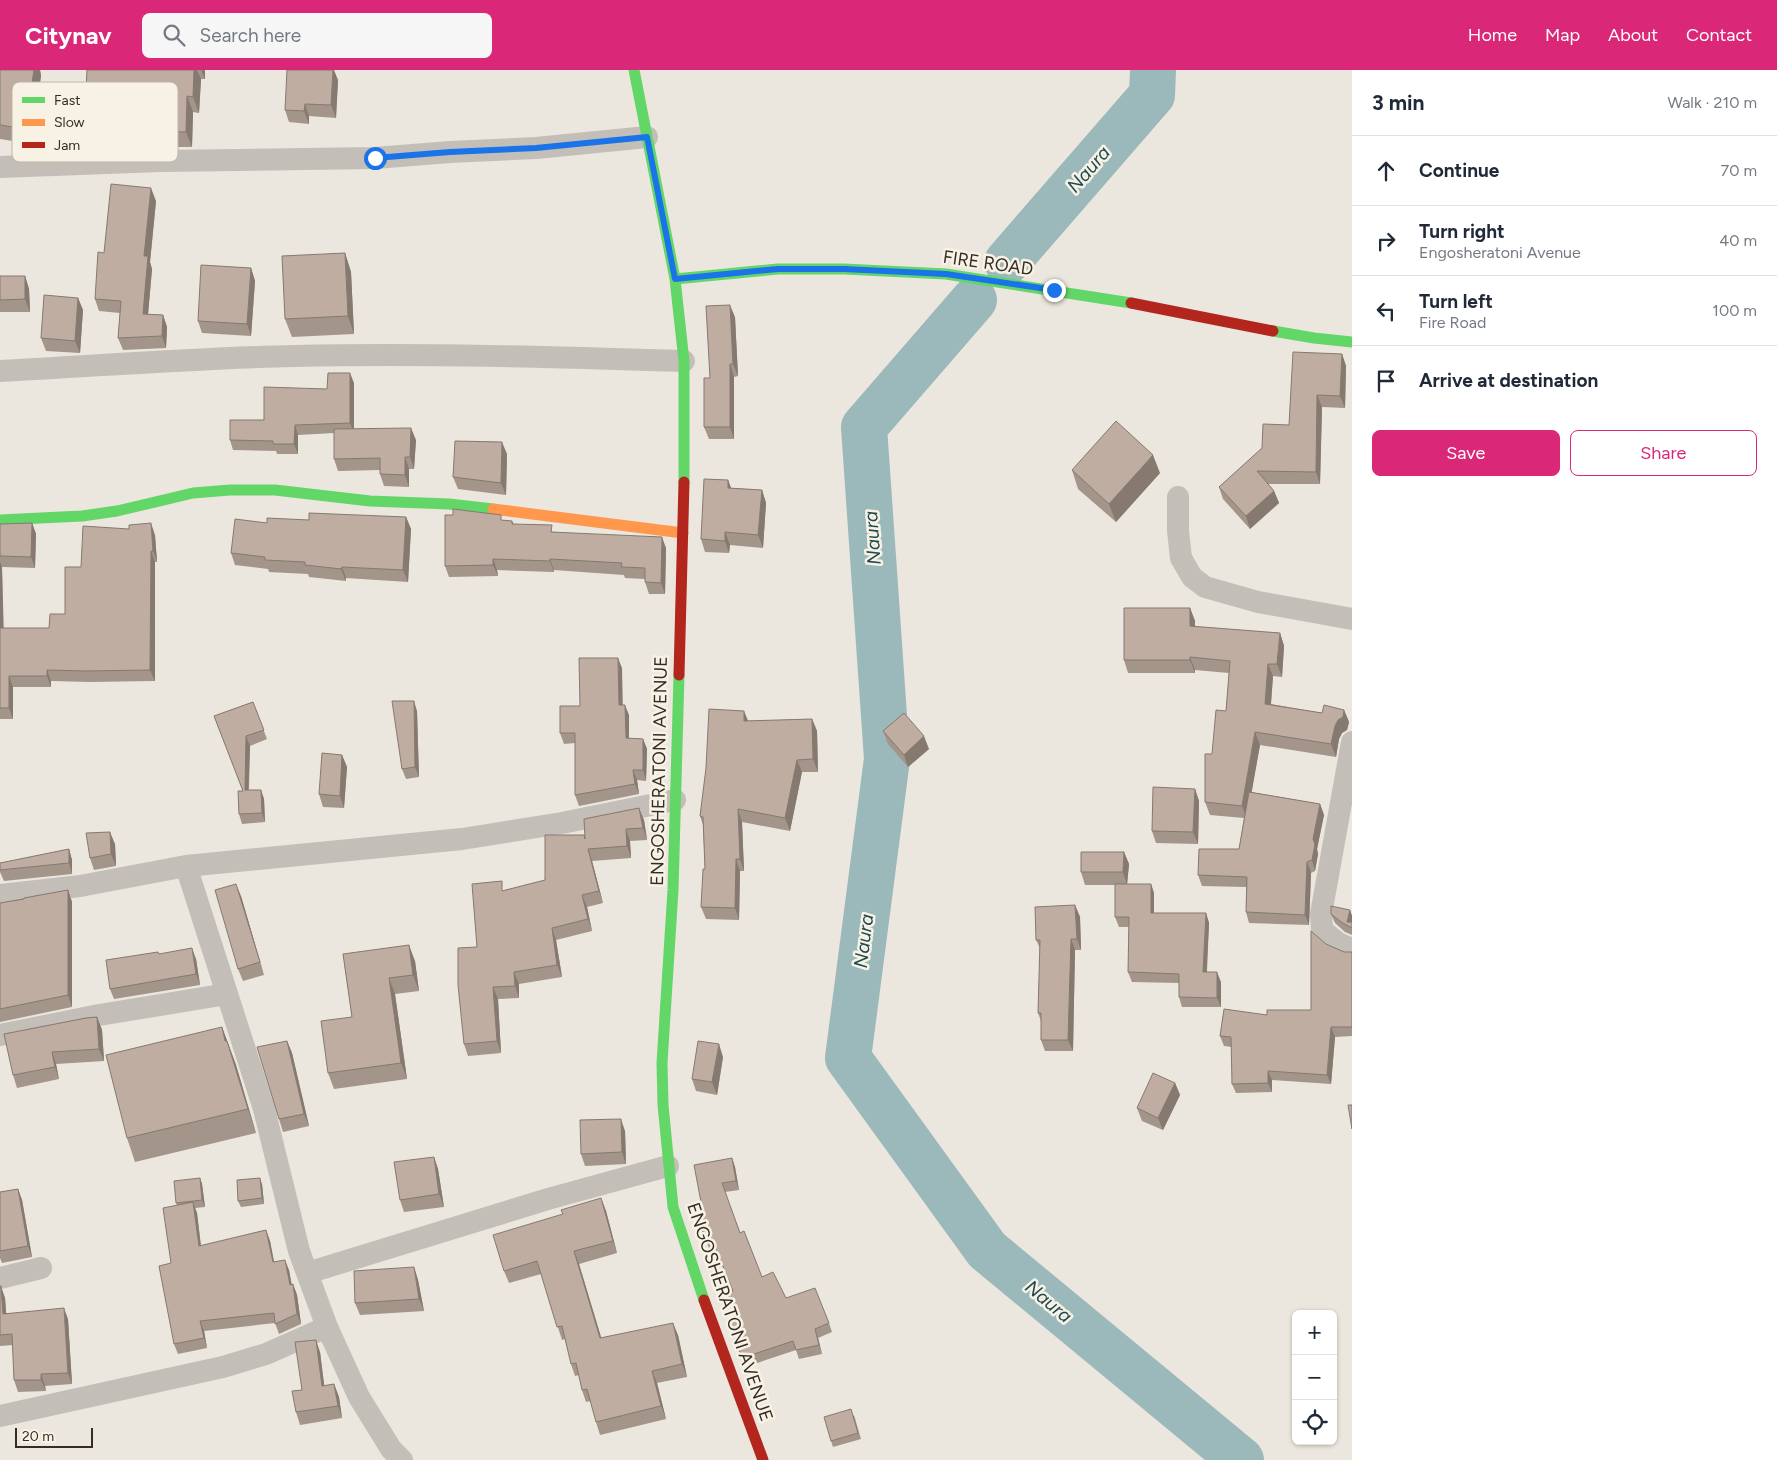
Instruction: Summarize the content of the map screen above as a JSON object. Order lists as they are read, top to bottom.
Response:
{
  "streets": {
    "street": ["FIRE ROAD", "ENGOSHERATONI AVENUE"]
  },
  "crossings": [
    ["FIRE ROAD", "ENGOSHERATONI AVENUE"]
  ],
  "water": ["Naura"],
  "legend": ["Fast", "Slow", "Jam"],
  "scale_bar": "20 m",
  "page": {
    "header": "Citynav",
    "search": "Search here",
    "nav": [
      "Home",
      "Map",
      "About",
      "Contact"
    ],
    "heading": ["3 min", "Walk · 210 m"],
    "list": [
      ["Continue", "70 m"],
      ["Turn right", "Engosheratoni Avenue", "40 m"],
      ["Turn left", "Fire Road", "100 m"],
      "Arrive at destination"
    ],
    "buttons": ["Save", "Share"],
    "map_buttons": ["+", "−"],
    "scale": "20 m"
  }
}
